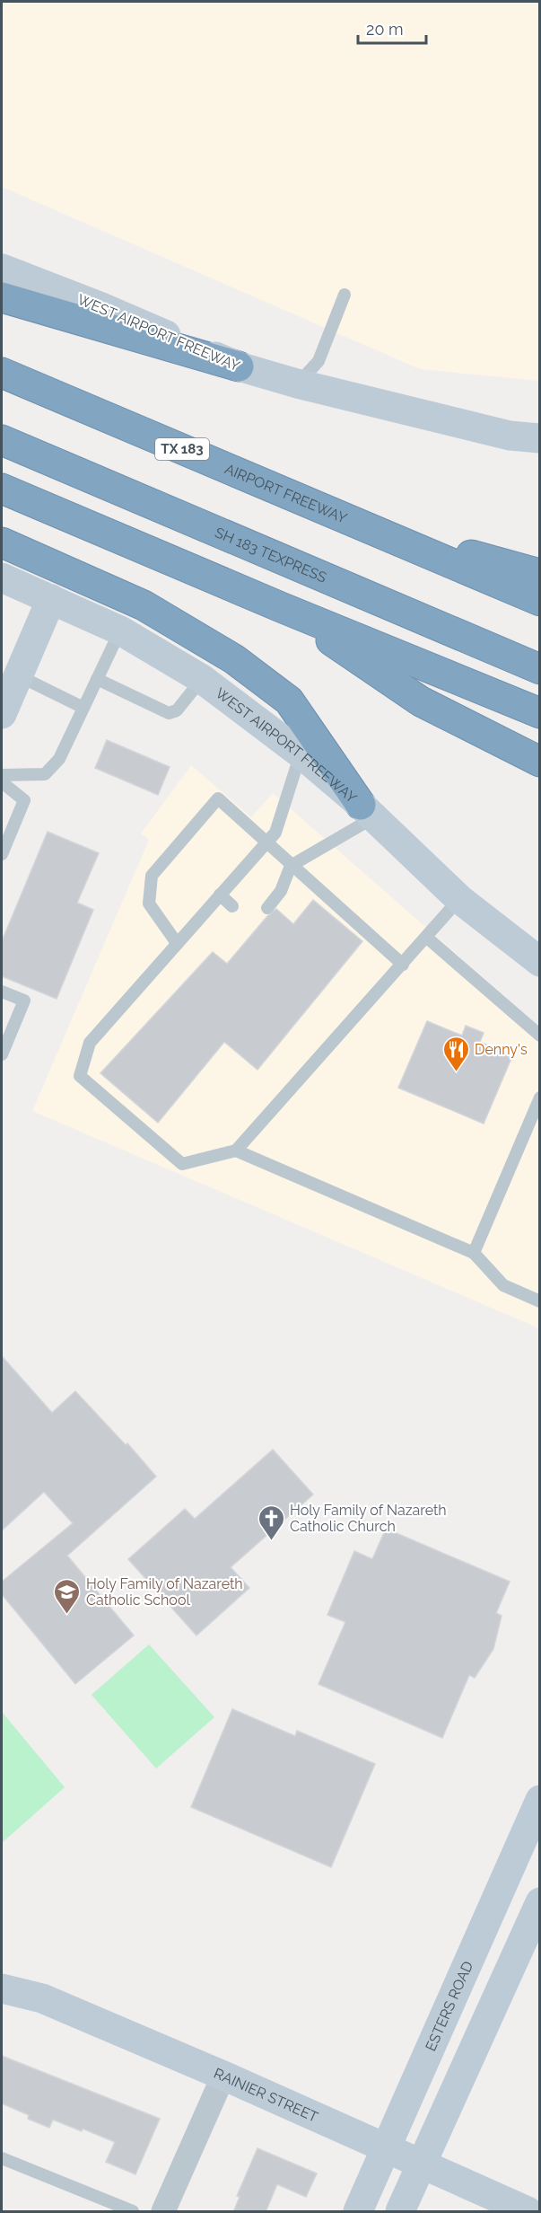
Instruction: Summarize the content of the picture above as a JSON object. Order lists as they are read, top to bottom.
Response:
{
  "streets": {
    "highway": ["TX 183", "AIRPORT FREEWAY", "SH 183 TEXPRESS"],
    "main road": ["WEST AIRPORT FREEWAY", "ESTERS ROAD", "RAINIER STREET"]
  },
  "crossings": [
    ["ESTERS ROAD", "RAINIER STREET"]
  ],
  "places": {
    "restaurant": ["Denny's"],
    "church": ["Holy Family of Nazareth Catholic Church"],
    "school or university": ["Holy Family of Nazareth Catholic School"]
  },
  "scale_bar": "20 m"
}
